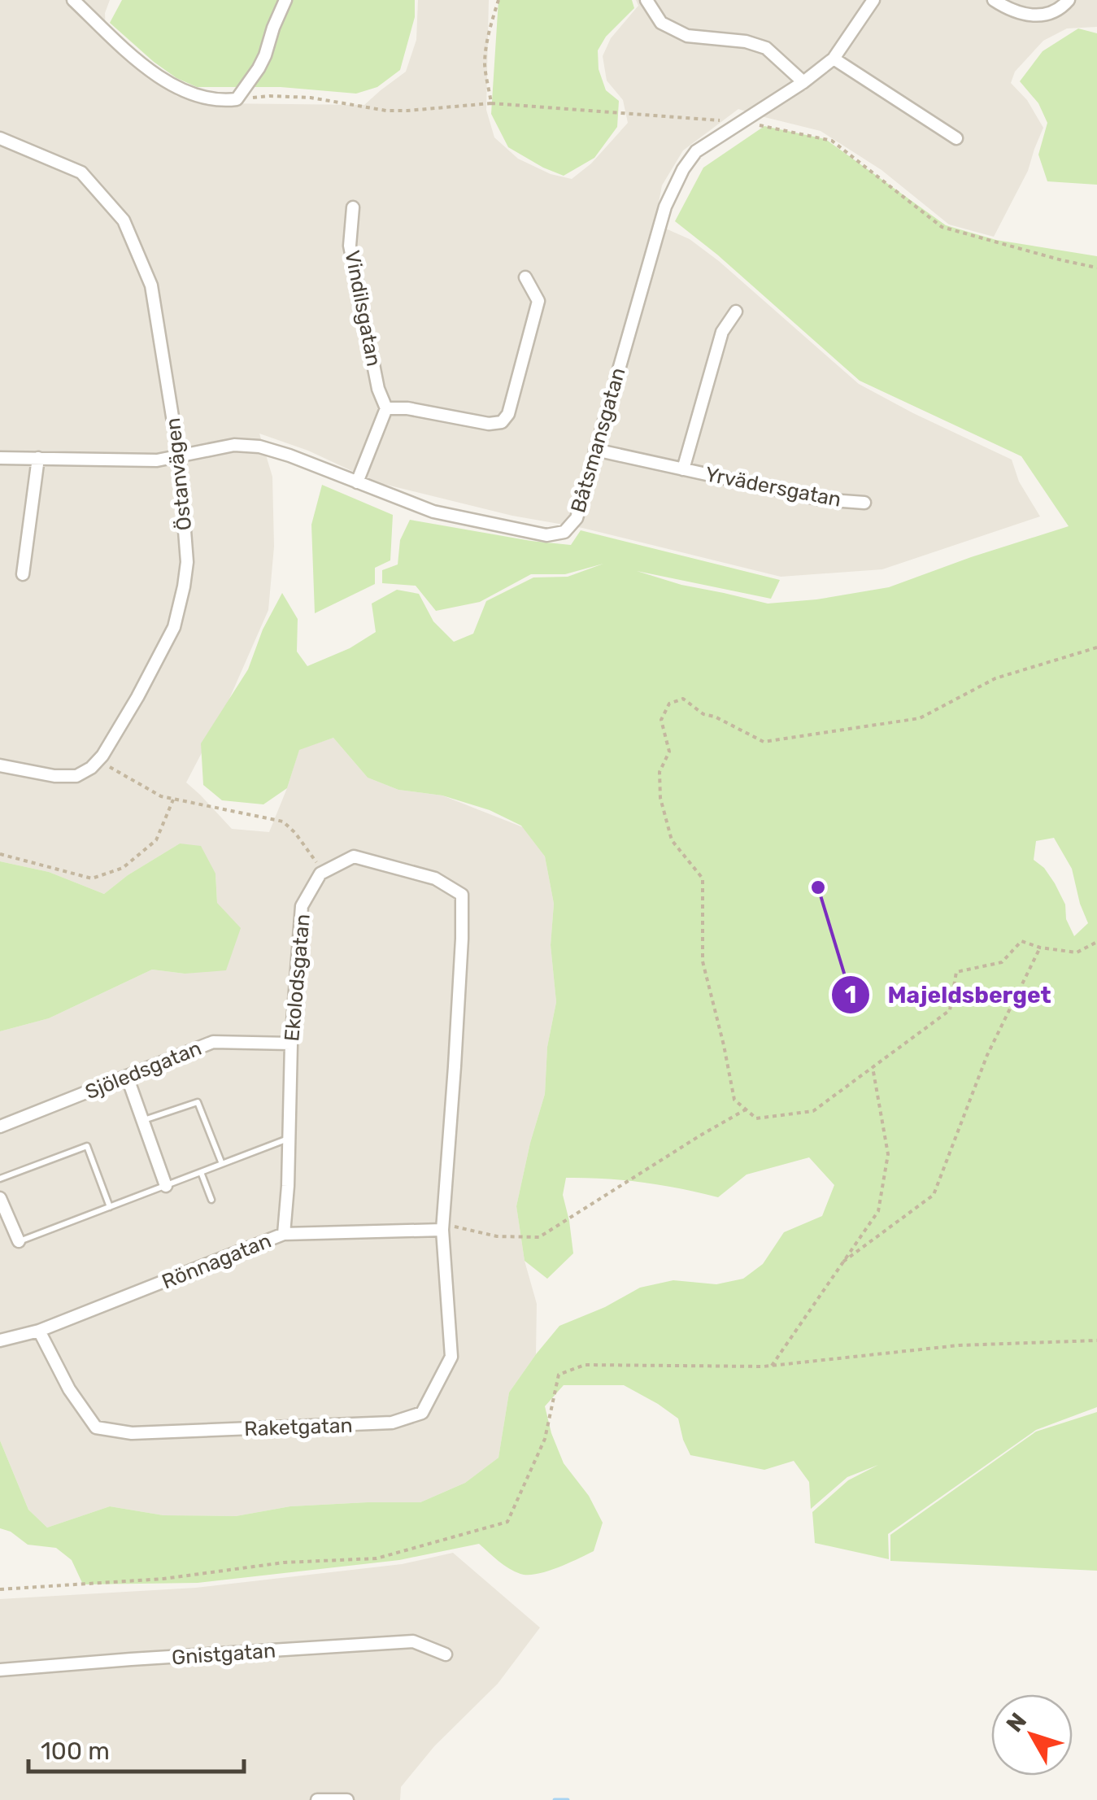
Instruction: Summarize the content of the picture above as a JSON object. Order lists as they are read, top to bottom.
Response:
{
  "streets": {
    "street": [
      "Vindilsgatan",
      "Båtsmansgatan",
      "Östanvägen",
      "Yrvädersgatan",
      "Ekolodsgatan",
      "Sjöledsgatan",
      "Rönnagatan",
      "Raketgatan",
      "Gnistgatan"
    ]
  },
  "crossings": [
    ["Båtsmansgatan", "Östanvägen"],
    ["Båtsmansgatan", "Yrvädersgatan"],
    ["Ekolodsgatan", "Sjöledsgatan"],
    ["Ekolodsgatan", "Rönnagatan"],
    ["Rönnagatan", "Raketgatan"]
  ],
  "places": ["Majeldsberget"],
  "scale_bar": "100 m",
  "north": "top left"
}
